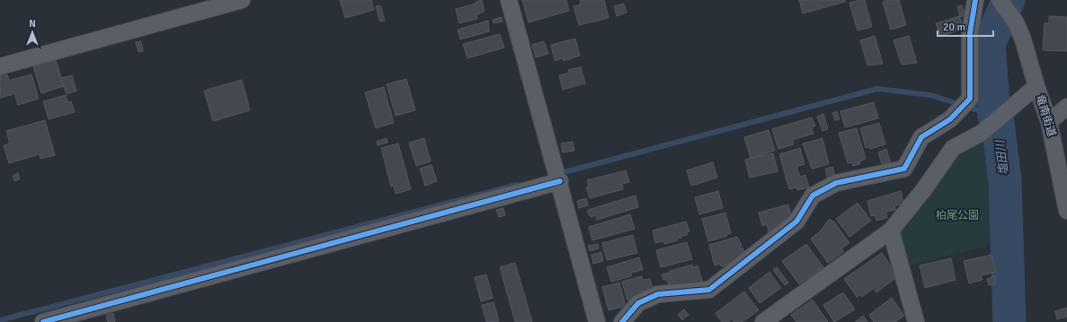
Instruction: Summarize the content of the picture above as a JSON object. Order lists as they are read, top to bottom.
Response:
{
  "streets": {
    "street": ["竜南街道"]
  },
  "water": ["塩田川"],
  "parks": ["柏尾公園"],
  "scale_bar": "20 m",
  "north": "top"
}
